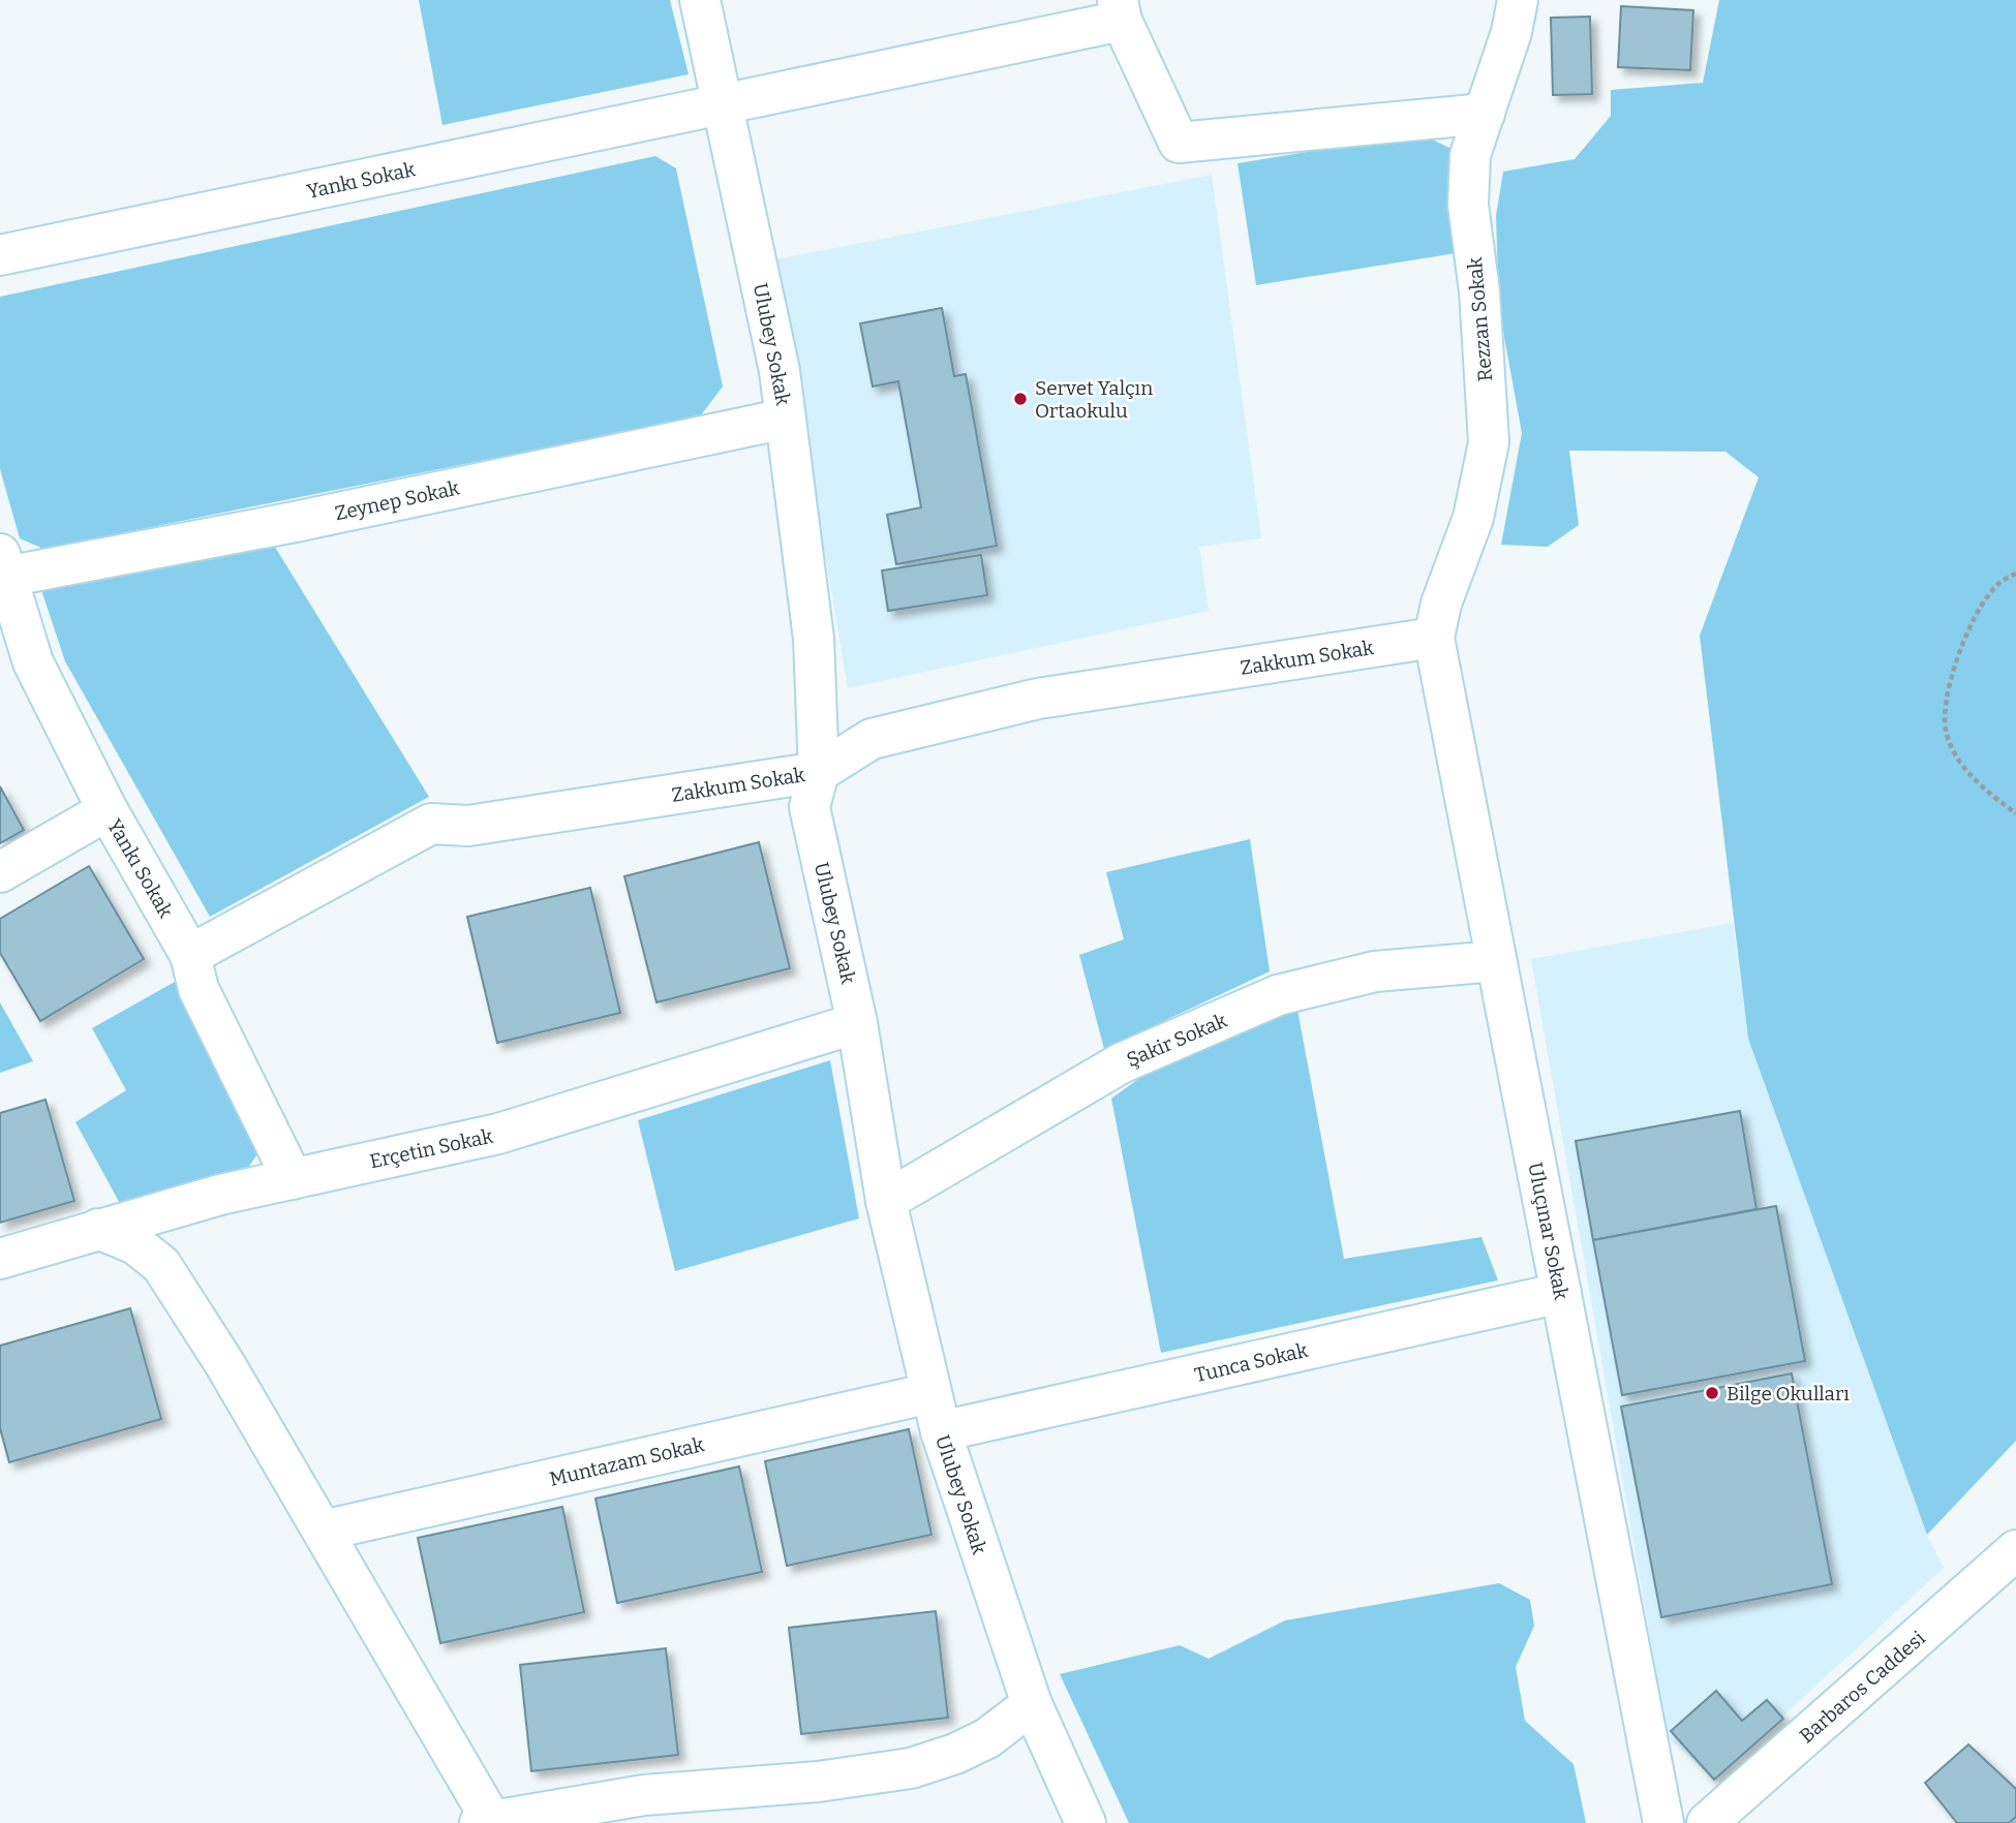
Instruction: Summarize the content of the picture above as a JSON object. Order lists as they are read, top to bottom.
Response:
{
  "streets": {
    "street": [
      "Yankı Sokak",
      "Rezzan Sokak",
      "Ulubey Sokak",
      "Zeynep Sokak",
      "Zakkum Sokak",
      "Şakir Sokak",
      "Erçetin Sokak",
      "Uluçınar Sokak",
      "Tunca Sokak",
      "Muntazam Sokak",
      "Barbaros Caddesi"
    ]
  },
  "crossings": [
    ["Yankı Sokak", "Ulubey Sokak"],
    ["Yankı Sokak", "Zeynep Sokak"],
    ["Yankı Sokak", "Zakkum Sokak"],
    ["Yankı Sokak", "Erçetin Sokak"],
    ["Rezzan Sokak", "Zakkum Sokak"],
    ["Rezzan Sokak", "Uluçınar Sokak"],
    ["Ulubey Sokak", "Zeynep Sokak"],
    ["Ulubey Sokak", "Zakkum Sokak"],
    ["Ulubey Sokak", "Şakir Sokak"],
    ["Ulubey Sokak", "Erçetin Sokak"],
    ["Ulubey Sokak", "Tunca Sokak"],
    ["Ulubey Sokak", "Muntazam Sokak"],
    ["Zakkum Sokak", "Uluçınar Sokak"],
    ["Şakir Sokak", "Uluçınar Sokak"],
    ["Uluçınar Sokak", "Tunca Sokak"]
  ],
  "places": ["Servet Yalçın Ortaokulu", "Bilge Okulları"]
}
